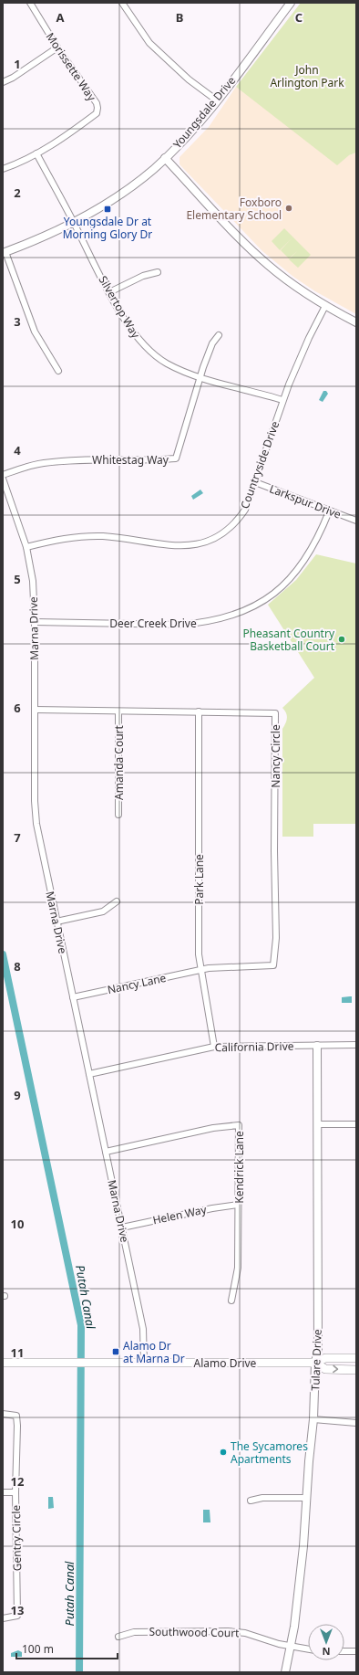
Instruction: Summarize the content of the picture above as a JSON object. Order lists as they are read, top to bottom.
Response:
{
  "streets": {
    "main road": ["Alamo Drive"],
    "street": [
      "Morissette Way",
      "Youngsdale Drive",
      "Silvertop Way",
      "Whitestag Way",
      "Countryside Drive",
      "Larkspur Drive",
      "Deer Creek Drive",
      "Marna Drive",
      "Nancy Circle",
      "Amanda Court",
      "Park Lane",
      "Nancy Lane",
      "California Drive",
      "Kendrick Lane",
      "Helen Way",
      "Tulare Drive",
      "Gentry Circle",
      "Southwood Court"
    ]
  },
  "crossings": [
    ["Morissette Way", "Silvertop Way"],
    ["Youngsdale Drive", "Silvertop Way"],
    ["Silvertop Way", "Whitestag Way"],
    ["Silvertop Way", "Countryside Drive"],
    ["Countryside Drive", "Larkspur Drive"],
    ["Countryside Drive", "Marna Drive"],
    ["Larkspur Drive", "Deer Creek Drive"],
    ["Deer Creek Drive", "Marna Drive"],
    ["Marna Drive", "Nancy Circle"],
    ["Marna Drive", "Nancy Lane"],
    ["Marna Drive", "California Drive"],
    ["Marna Drive", "Kendrick Lane"],
    ["Marna Drive", "Helen Way"],
    ["Marna Drive", "Alamo Drive"],
    ["Nancy Circle", "Amanda Court"],
    ["Nancy Circle", "Park Lane"],
    ["Nancy Circle", "Nancy Lane"],
    ["Park Lane", "Nancy Lane"],
    ["Park Lane", "California Drive"],
    ["California Drive", "Tulare Drive"],
    ["Kendrick Lane", "Helen Way"],
    ["Tulare Drive", "Alamo Drive"],
    ["Tulare Drive", "Southwood Court"]
  ],
  "water": ["Putah Canal"],
  "parks": ["John Arlington Park"],
  "places": {
    "other": ["Foxboro Elementary School", "Pheasant Country Basketball Court", "The Sycamores Apartments"],
    "transit": ["Youngsdale Dr at Morning Glory Dr", "Alamo Dr at Marna Dr"]
  },
  "scale_bar": "100 m",
  "north": "bottom",
  "grid": {
    "columns": ["A", "B", "C"],
    "rows": [
      "1",
      "2",
      "3",
      "4",
      "5",
      "6",
      "7",
      "8",
      "9",
      "10",
      "11",
      "12",
      "13"
    ]
  }
}
